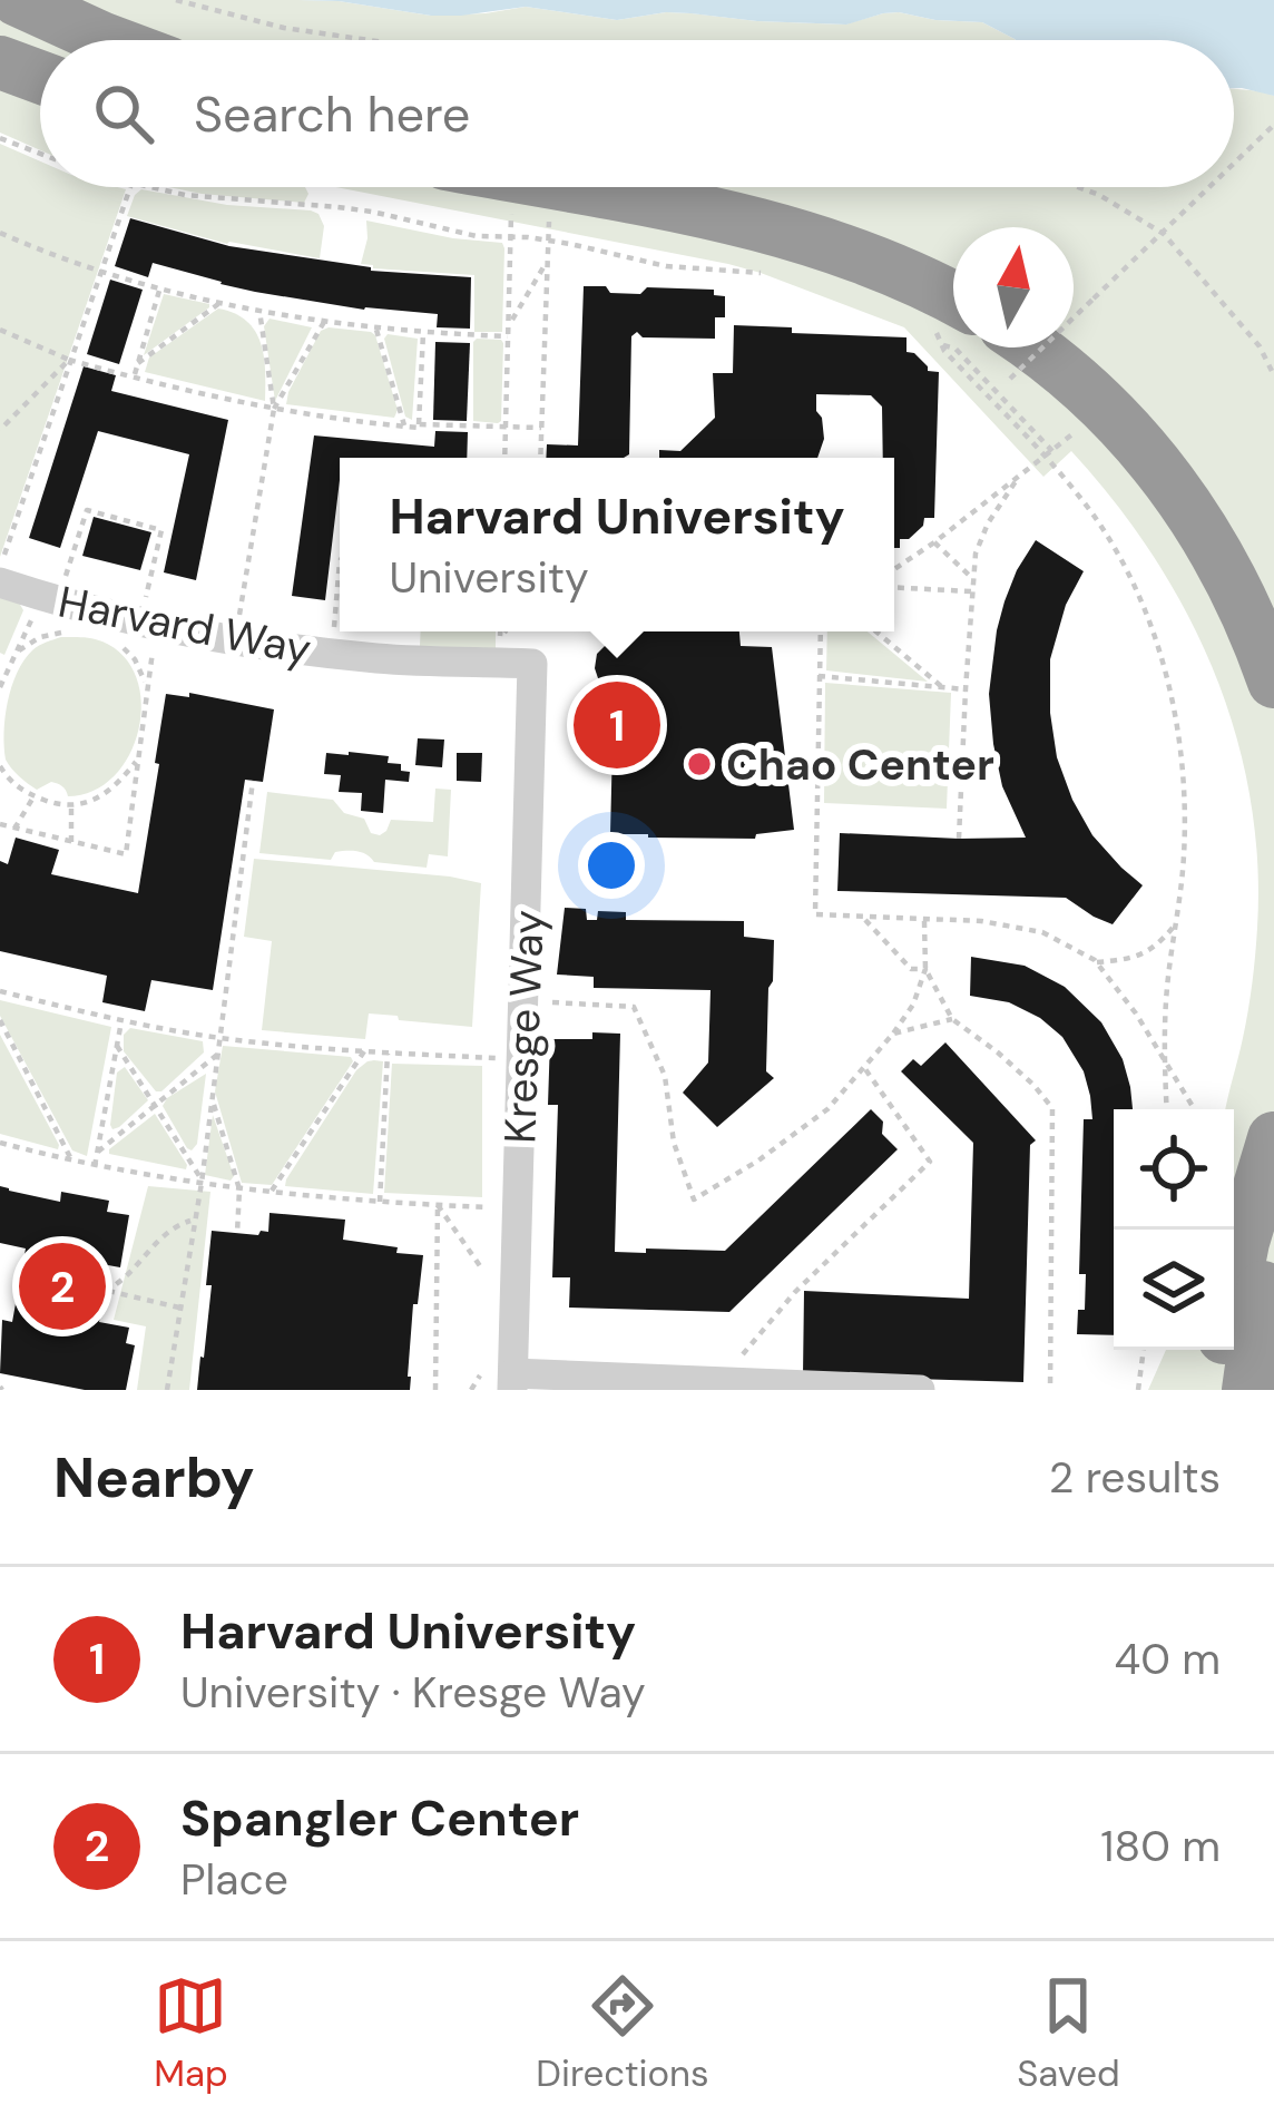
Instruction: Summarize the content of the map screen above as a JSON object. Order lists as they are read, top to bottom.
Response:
{
  "streets": {
    "street": ["Harvard Way", "Kresge Way"]
  },
  "crossings": [
    ["Harvard Way", "Kresge Way"]
  ],
  "places": ["Chao Center"],
  "north": "top",
  "page": {
    "search": "Search here",
    "popup": ["Harvard University", "University"],
    "pins": ["1", "2"],
    "heading": ["Nearby", "2 results"],
    "list": [
      {
        "mark": "1",
        "name": "Harvard University",
        "note": "University · Kresge Way",
        "value": "40 m"
      },
      {
        "mark": "2",
        "name": "Spangler Center",
        "note": "Place",
        "value": "180 m"
      }
    ],
    "nav": ["Map", "Directions", "Saved"]
  }
}
